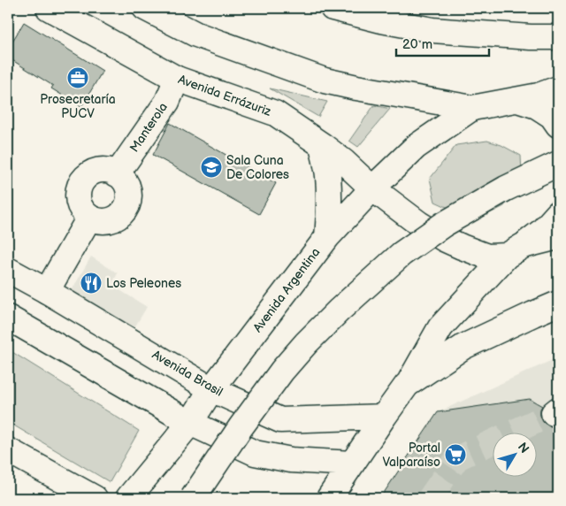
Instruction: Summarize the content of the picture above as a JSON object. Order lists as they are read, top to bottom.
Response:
{
  "streets": {
    "main road": [
      "Avenida Errázuriz",
      "Manterola",
      "Avenida Argentina",
      "Avenida Brasil"
    ]
  },
  "crossings": [
    ["Avenida Errázuriz", "Manterola"],
    ["Avenida Errázuriz", "Avenida Argentina"],
    ["Avenida Argentina", "Avenida Brasil"]
  ],
  "places": {
    "office": ["Prosecretaría PUCV"],
    "school or university": ["Sala Cuna De Colores"],
    "restaurant": ["Los Peleones"],
    "supermarket": ["Portal Valparaíso"]
  },
  "scale_bar": "20 m",
  "north": "top right"
}
